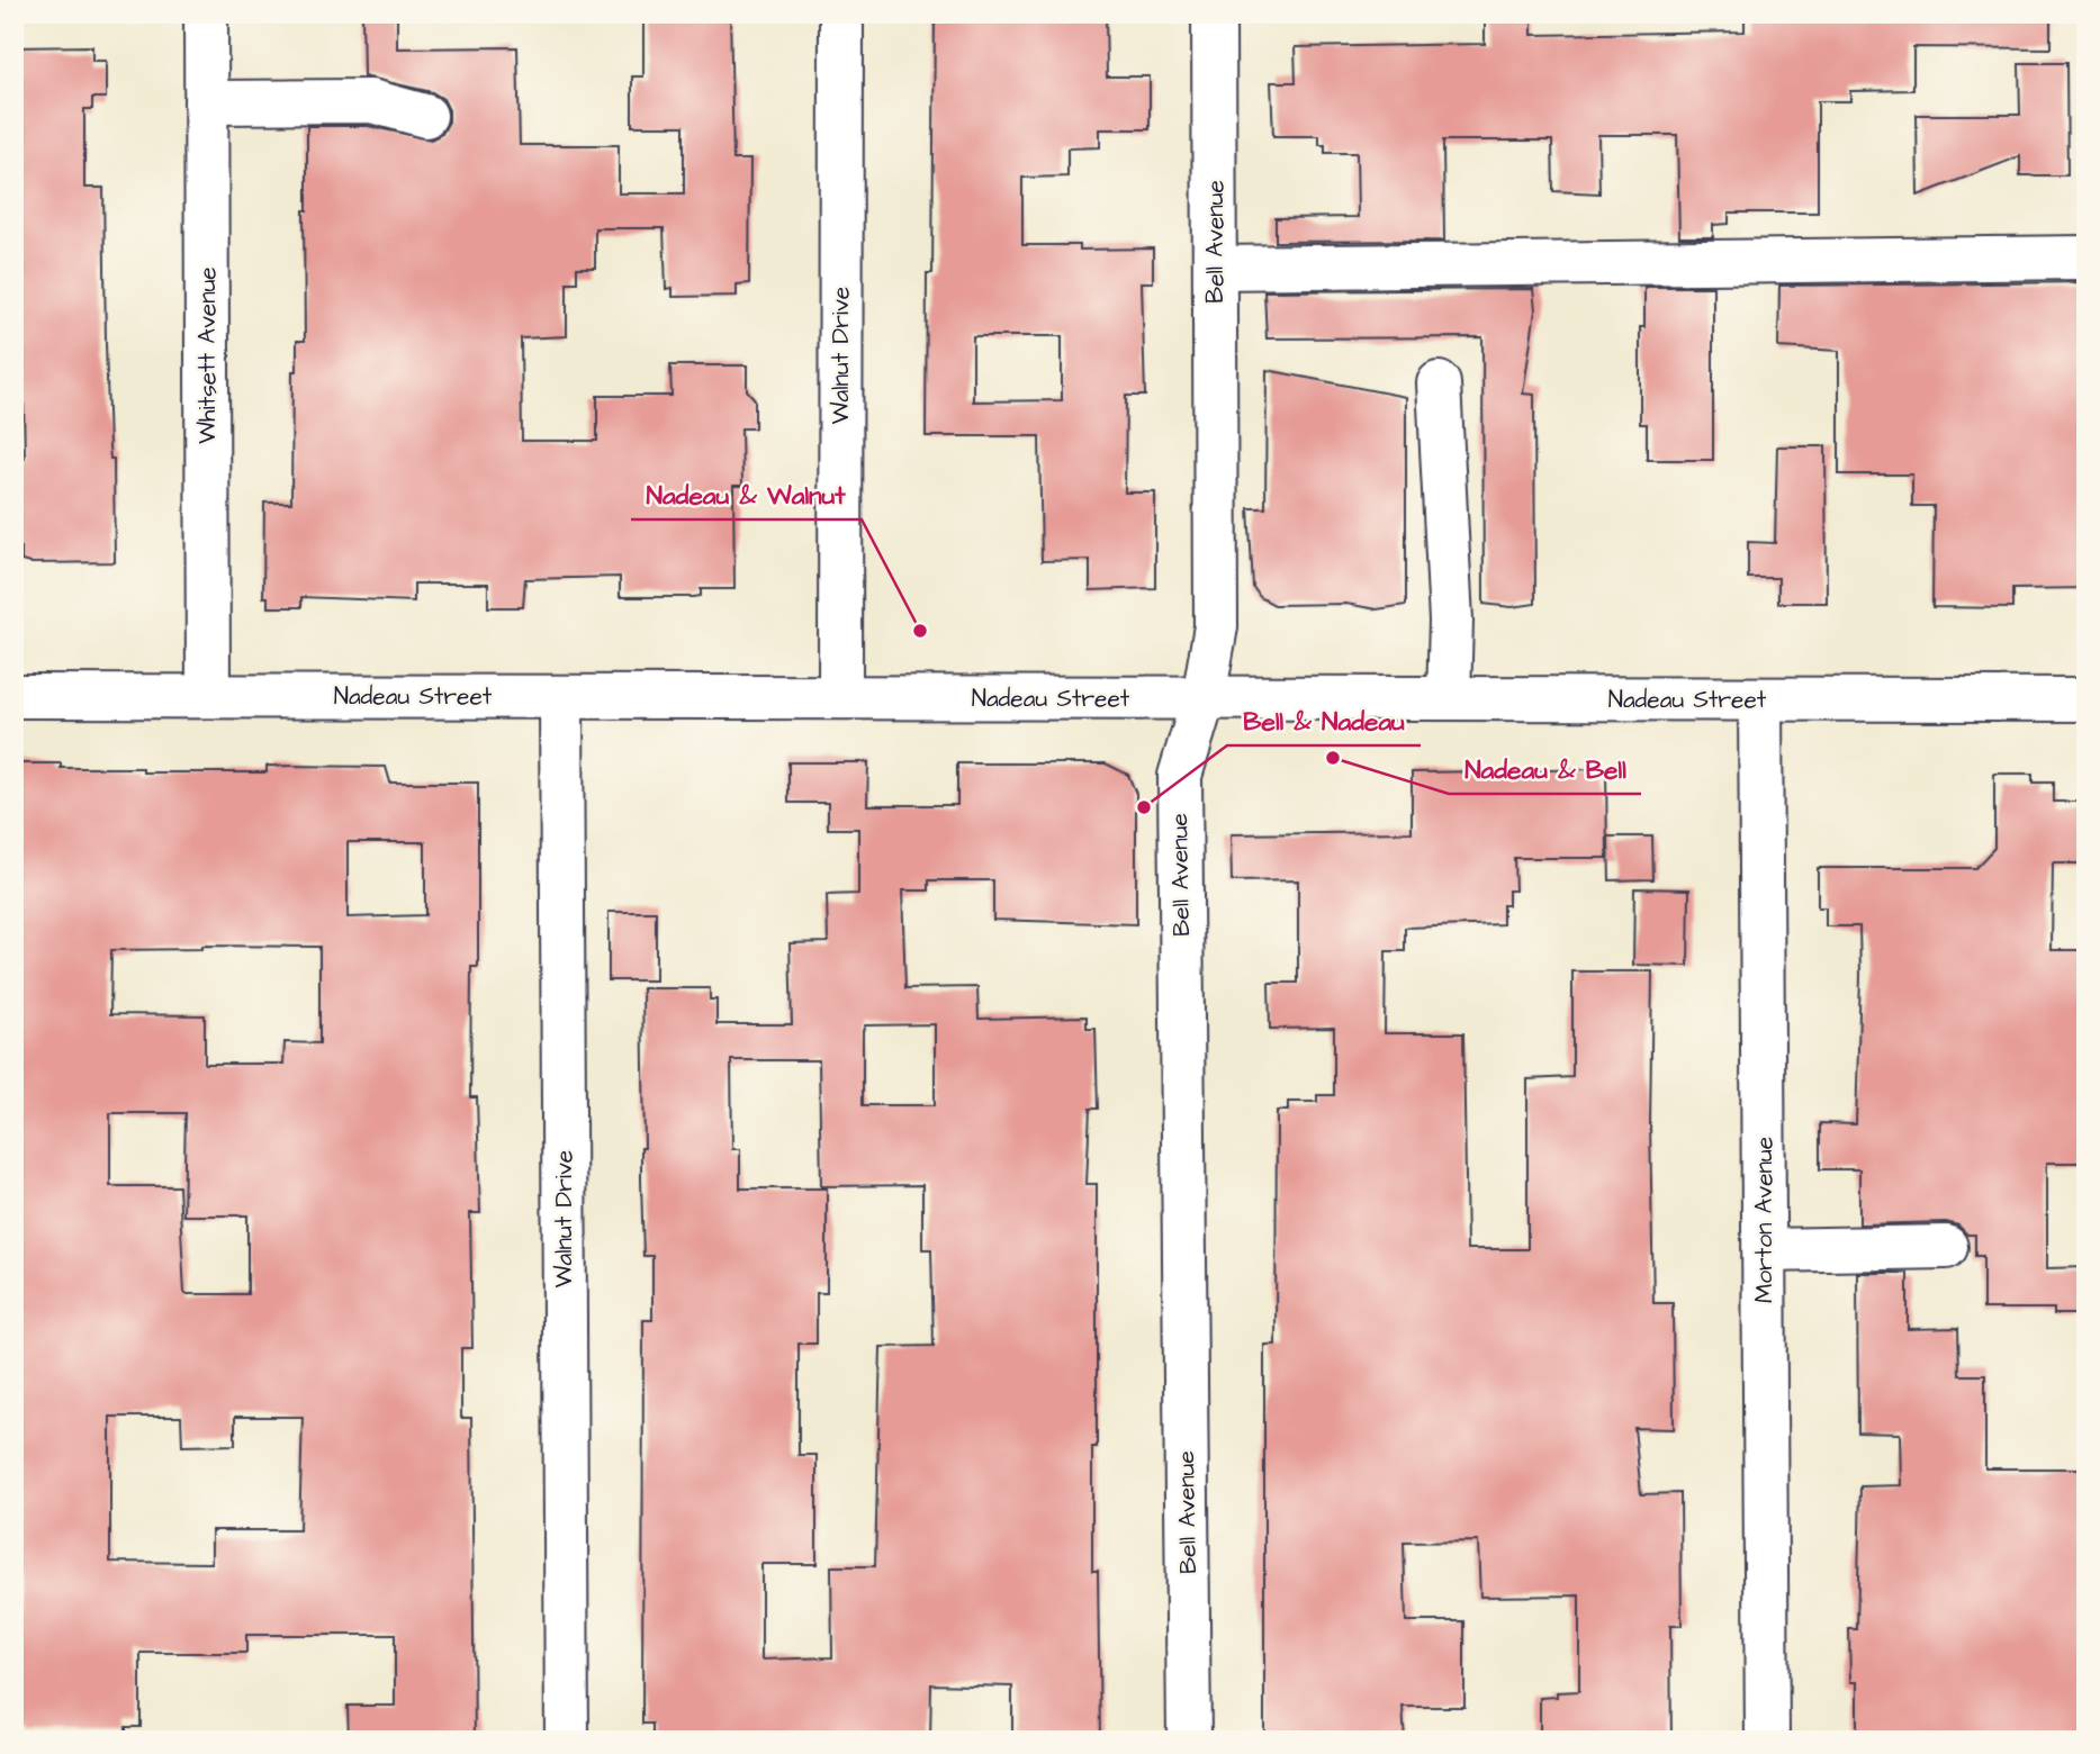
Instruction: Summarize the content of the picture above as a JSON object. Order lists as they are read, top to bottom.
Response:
{
  "streets": {
    "street": [
      "Bell Avenue",
      "Whitsett Avenue",
      "Walnut Drive",
      "Nadeau Street",
      "Morton Avenue"
    ]
  },
  "crossings": [
    ["Bell Avenue", "Nadeau Street"],
    ["Whitsett Avenue", "Nadeau Street"],
    ["Walnut Drive", "Nadeau Street"],
    ["Nadeau Street", "Morton Avenue"]
  ],
  "places": ["Nadeau & Walnut", "Nadeau & Bell", "Bell & Nadeau"]
}
